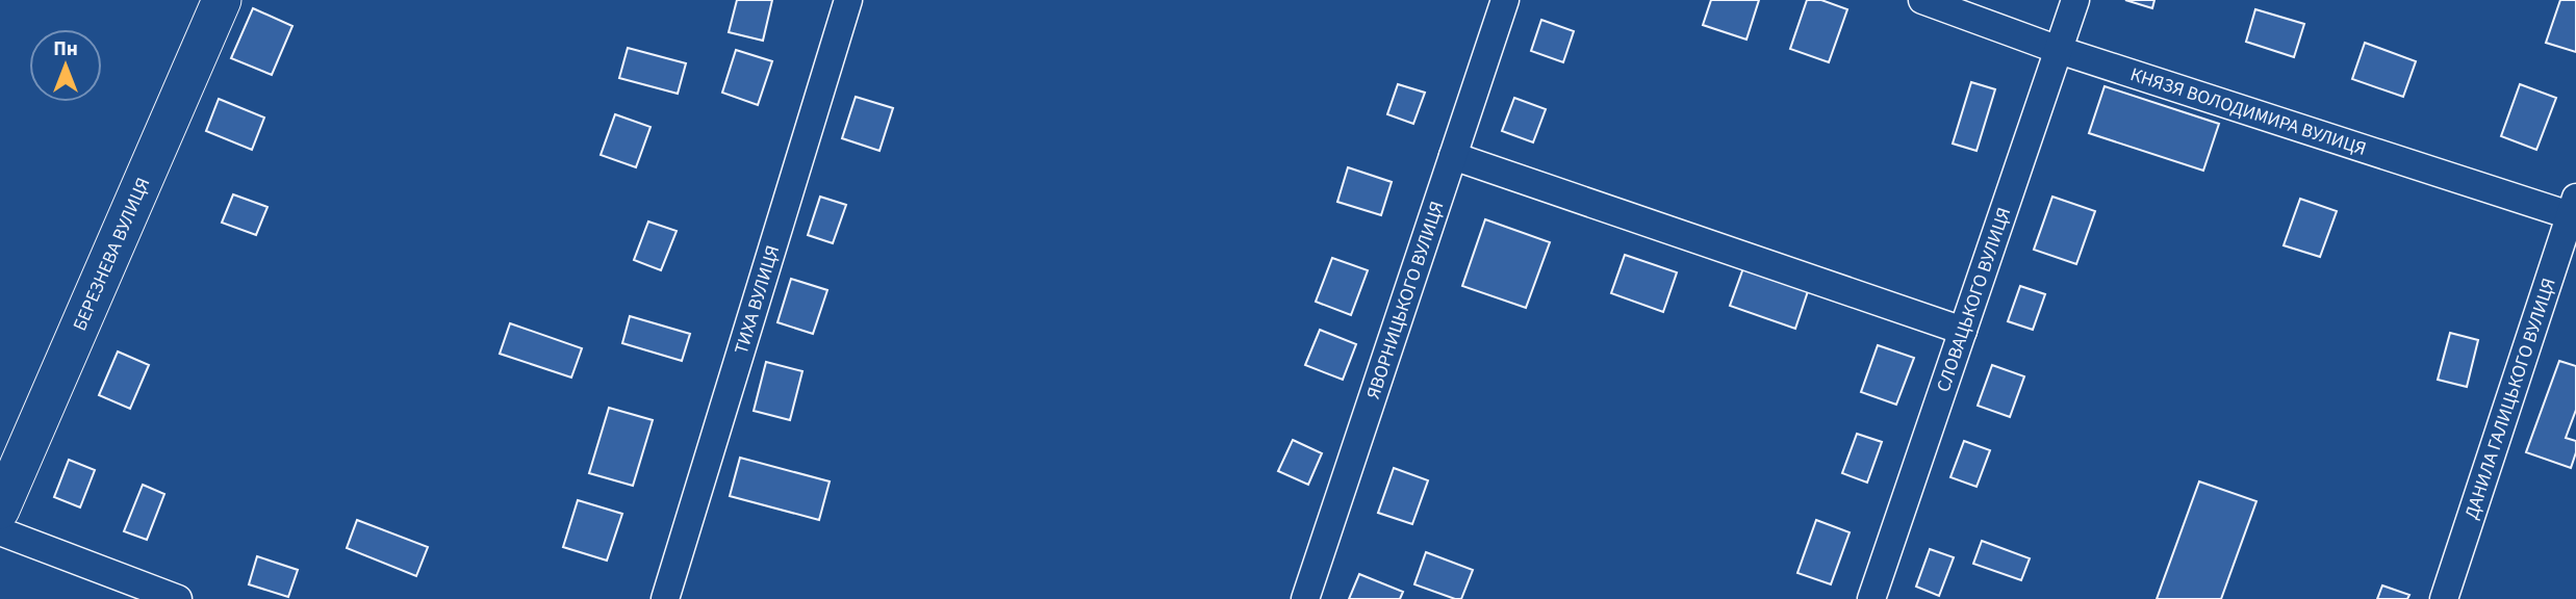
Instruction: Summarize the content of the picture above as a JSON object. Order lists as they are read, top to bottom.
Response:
{
  "streets": {
    "main road": ["БЕРЕЗНЕВА ВУЛИЦЯ"],
    "street": [
      "КНЯЗЯ ВОЛОДИМИРА ВУЛИЦЯ",
      "ТИХА ВУЛИЦЯ",
      "ЯВОРНИЦЬКОГО ВУЛИЦЯ",
      "СЛОВАЦЬКОГО ВУЛИЦЯ",
      "ДАНИЛА ГАЛИЦЬКОГО ВУЛИЦЯ"
    ]
  },
  "crossings": [
    ["КНЯЗЯ ВОЛОДИМИРА ВУЛИЦЯ", "СЛОВАЦЬКОГО ВУЛИЦЯ"],
    ["КНЯЗЯ ВОЛОДИМИРА ВУЛИЦЯ", "ДАНИЛА ГАЛИЦЬКОГО ВУЛИЦЯ"]
  ],
  "north": "top"
}
